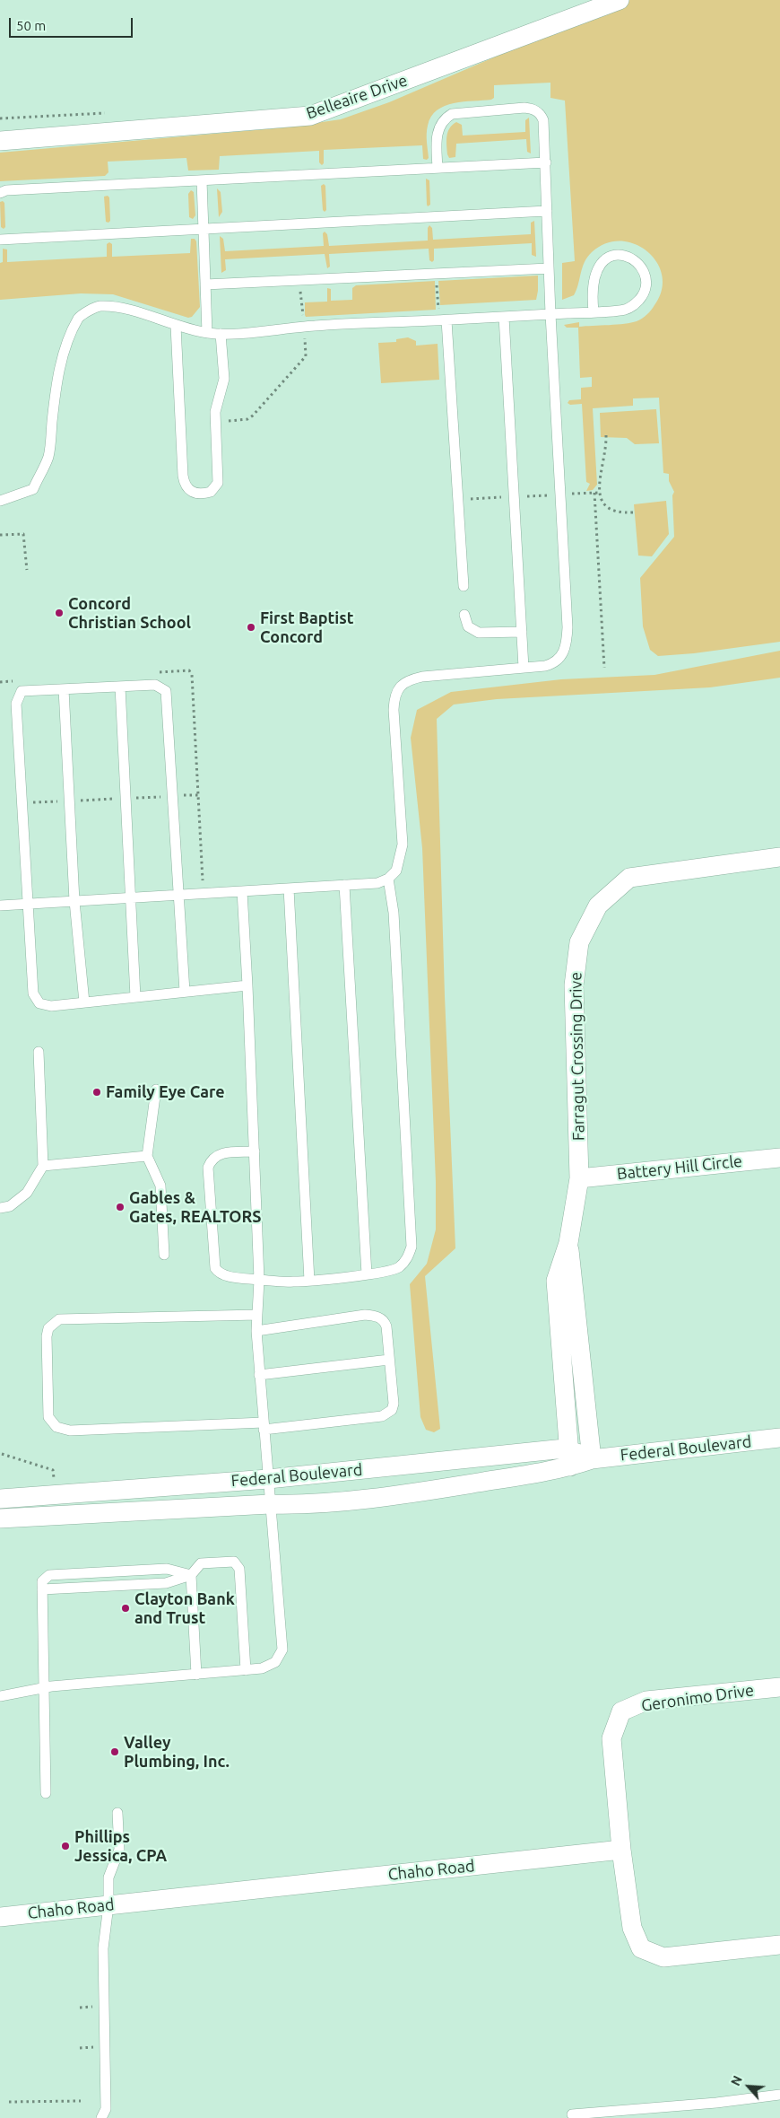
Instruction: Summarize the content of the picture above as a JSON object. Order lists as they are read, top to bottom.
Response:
{
  "streets": {
    "street": [
      "Belleaire Drive",
      "Farragut Crossing Drive",
      "Battery Hill Circle",
      "Federal Boulevard",
      "Geronimo Drive",
      "Chaho Road"
    ]
  },
  "crossings": [
    ["Farragut Crossing Drive", "Battery Hill Circle"],
    ["Farragut Crossing Drive", "Federal Boulevard"],
    ["Geronimo Drive", "Chaho Road"]
  ],
  "places": [
    "Concord Christian School",
    "First Baptist Concord",
    "Family Eye Care",
    "Gables & Gates, REALTORS",
    "Clayton Bank and Trust",
    "Valley Plumbing, Inc.",
    "Phillips Jessica, CPA"
  ],
  "scale_bar": "50 m",
  "north": "top left"
}
